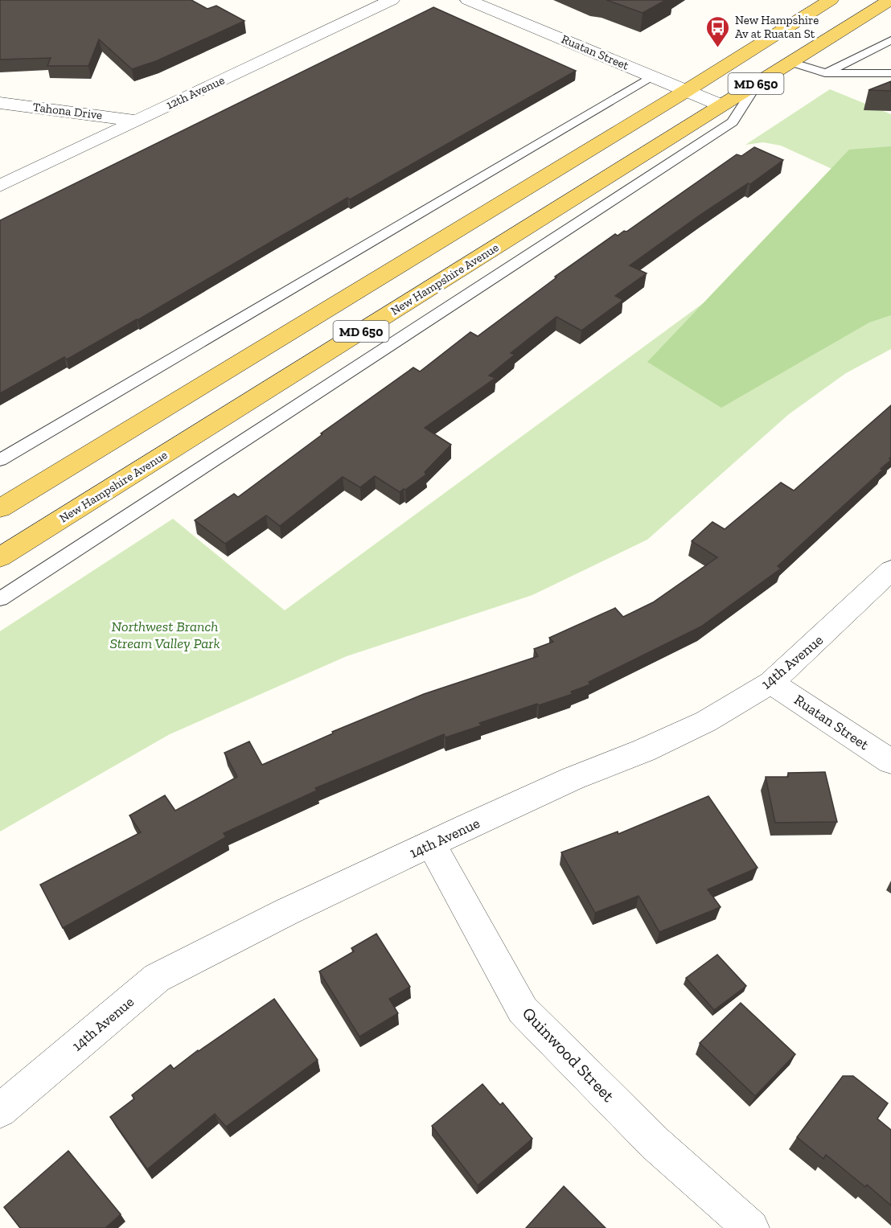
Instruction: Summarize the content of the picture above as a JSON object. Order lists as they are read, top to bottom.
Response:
{
  "streets": {
    "main road": ["MD 650", "New Hampshire Avenue"],
    "street": [
      "Ruatan Street",
      "12th Avenue",
      "Tahona Drive",
      "14th Avenue",
      "Quinwood Street"
    ]
  },
  "crossings": [
    ["Ruatan Street", "MD 650"],
    ["Ruatan Street", "New Hampshire Avenue"],
    ["Ruatan Street", "14th Avenue"],
    ["12th Avenue", "Tahona Drive"],
    ["14th Avenue", "Quinwood Street"]
  ],
  "parks": ["Northwest Branch Stream Valley Park"],
  "places": {
    "bus stop": ["New Hampshire Av at Ruatan St"]
  }
}
